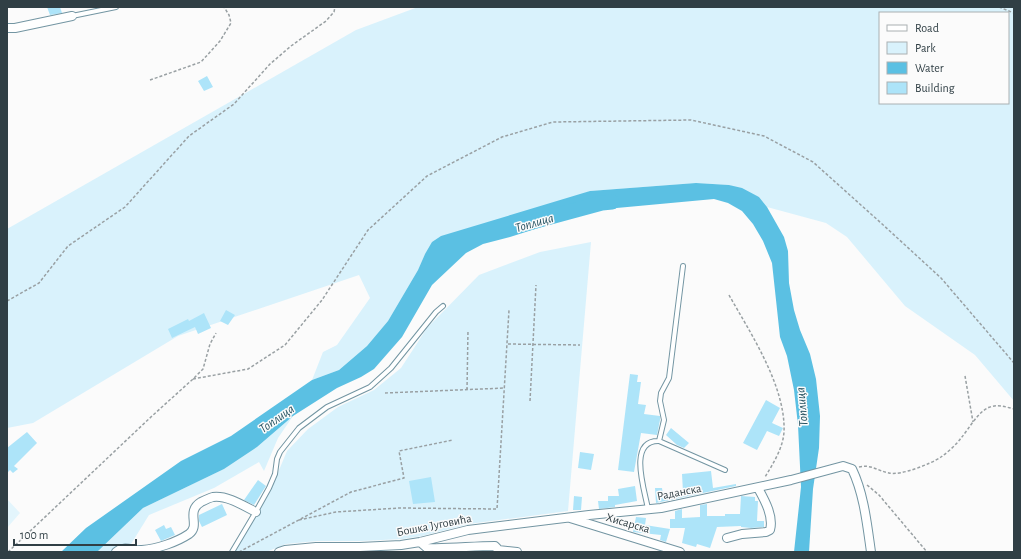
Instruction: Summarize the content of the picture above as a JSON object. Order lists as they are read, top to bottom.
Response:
{
  "streets": {
    "street": ["Раданска", "Хисарска", "Бошка Југовића"]
  },
  "crossings": [
    ["Раданска", "Хисарска"],
    ["Раданска", "Бошка Југовића"],
    ["Хисарска", "Бошка Југовића"]
  ],
  "water": ["Топлица"],
  "legend": [
    "Road",
    "Park",
    "Water",
    "Building"
  ],
  "scale_bar": "100 m"
}
